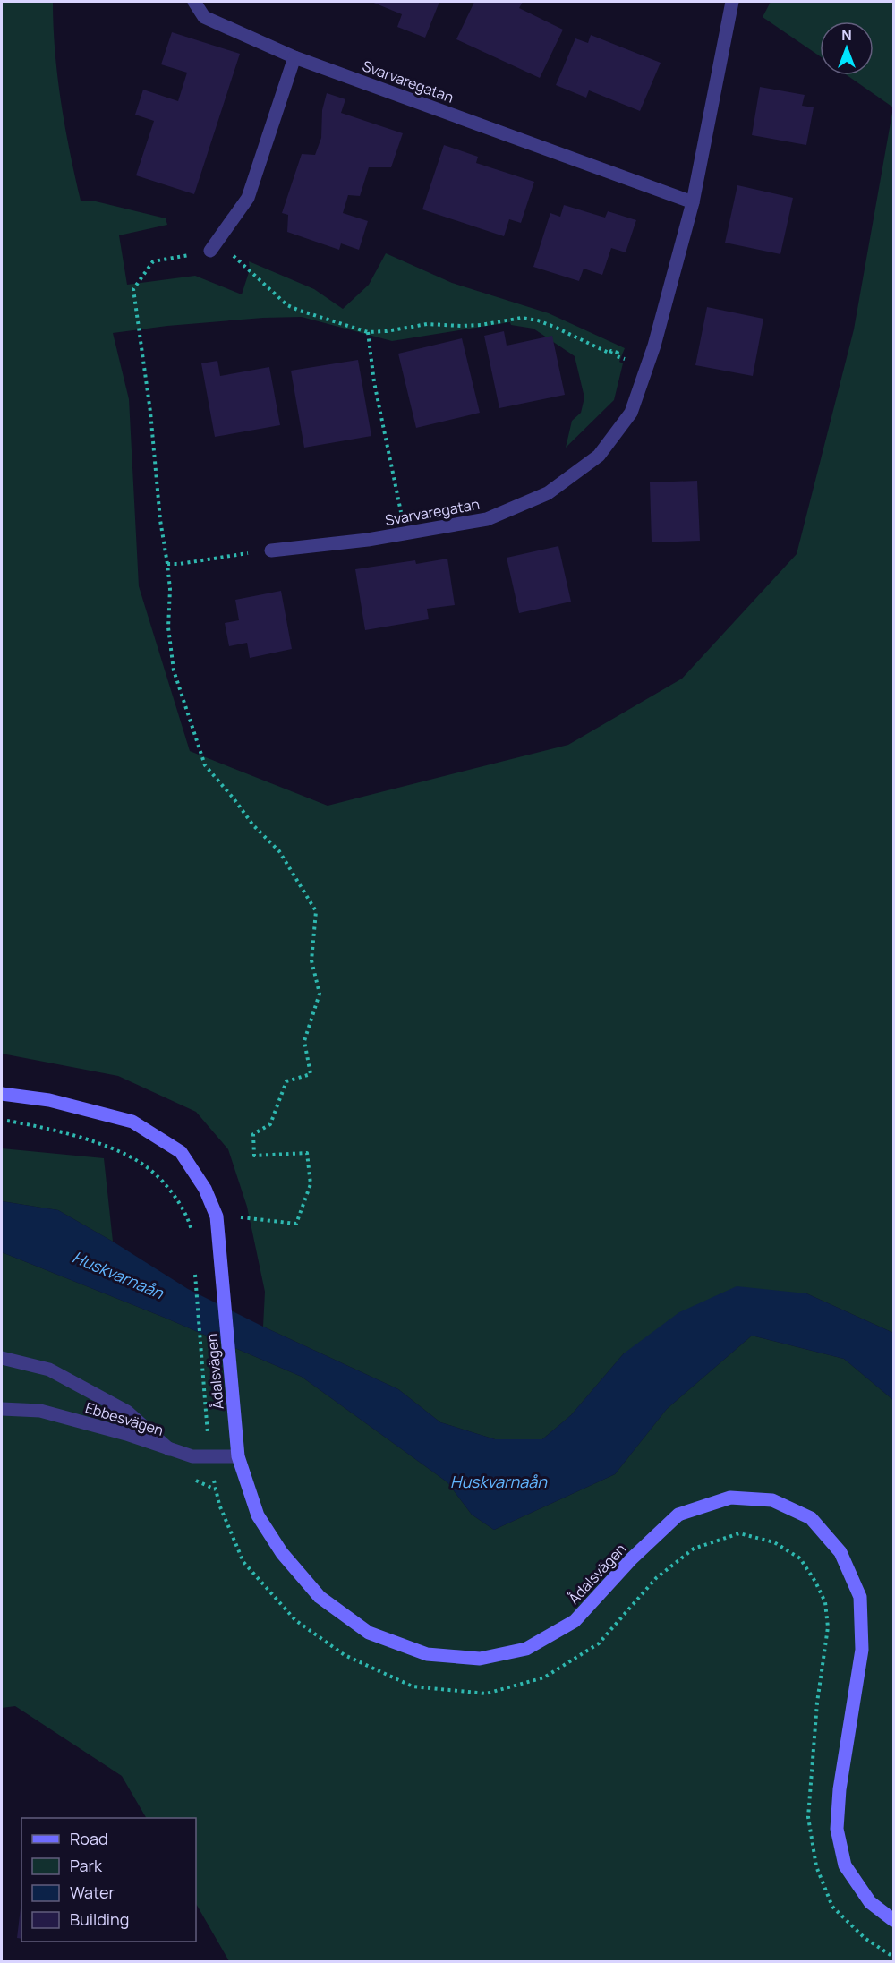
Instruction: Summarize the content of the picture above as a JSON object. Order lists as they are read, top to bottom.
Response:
{
  "streets": {
    "main road": ["Ådalsvägen"],
    "street": ["Svarvaregatan", "Ebbesvägen"]
  },
  "crossings": [
    ["Ådalsvägen", "Ebbesvägen"]
  ],
  "water": ["Huskvarnaån"],
  "legend": [
    "Road",
    "Park",
    "Water",
    "Building"
  ],
  "north": "top"
}
